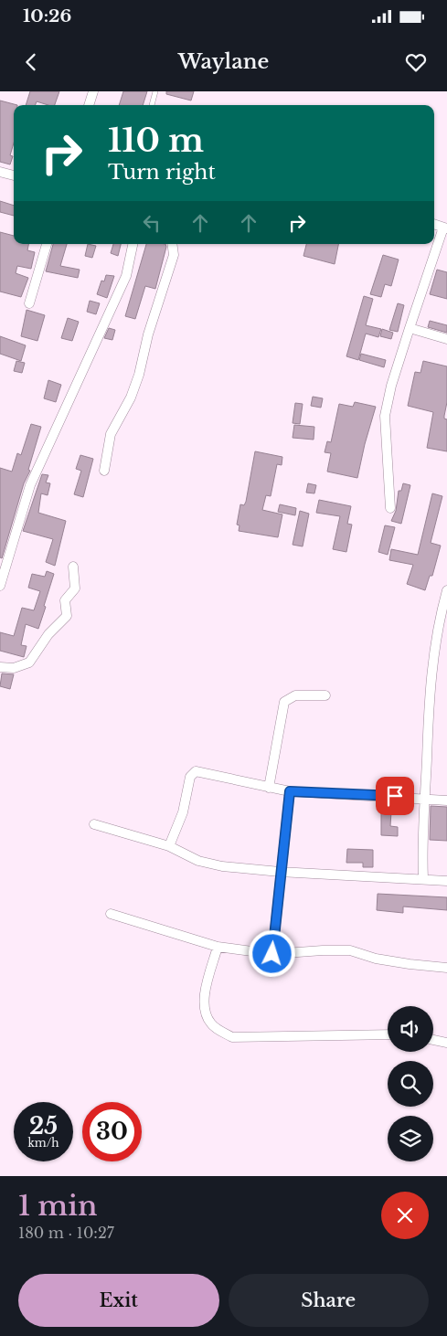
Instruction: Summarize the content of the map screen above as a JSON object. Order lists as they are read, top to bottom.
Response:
{
  "page": {
    "status": "10:26",
    "header": "Waylane",
    "turn": ["110 m", "Turn right"],
    "speed": "25 km/h",
    "limit": "30",
    "heading": ["1 min", "180 m · 10:27"],
    "buttons": ["Exit", "Share"]
  }
}
